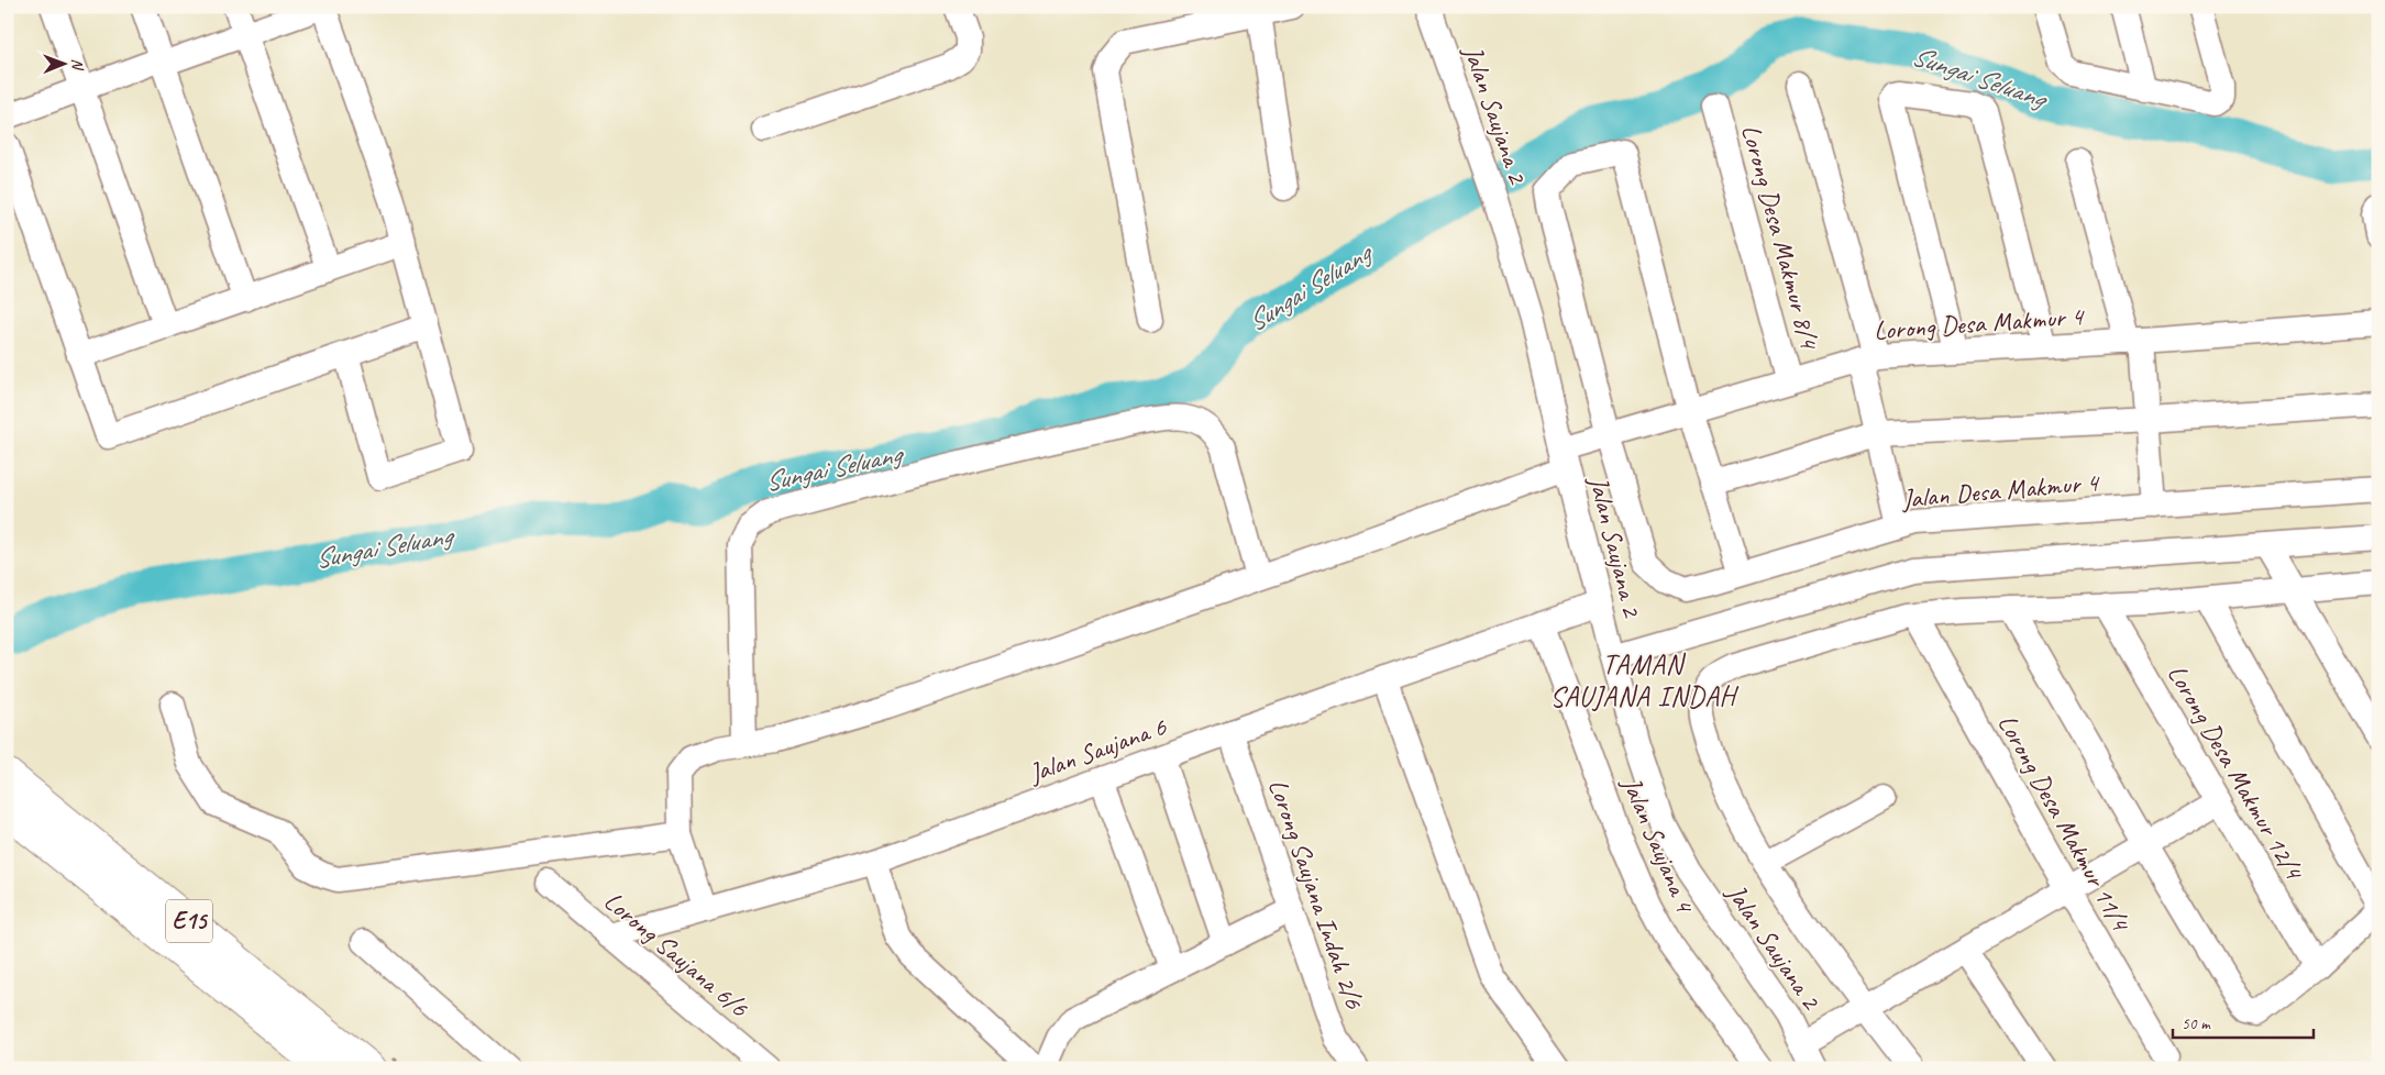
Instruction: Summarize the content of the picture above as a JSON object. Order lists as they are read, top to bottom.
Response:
{
  "streets": {
    "highway": ["E15"],
    "street": [
      "Jalan Saujana 2",
      "Lorong Desa Makmur 8/4",
      "Lorong Desa Makmur 4",
      "Jalan Desa Makmur 4",
      "Jalan Saujana 6",
      "Lorong Desa Makmur 12/4",
      "Lorong Desa Makmur 11/4",
      "Jalan Saujana 4",
      "Lorong Saujana Indah 2/6",
      "Lorong Saujana 6/6"
    ]
  },
  "crossings": [
    ["Jalan Saujana 2", "Lorong Desa Makmur 4"],
    ["Jalan Saujana 2", "Jalan Saujana 6"],
    ["Lorong Desa Makmur 8/4", "Lorong Desa Makmur 4"],
    ["Lorong Desa Makmur 4", "Jalan Desa Makmur 4"],
    ["Lorong Desa Makmur 4", "Jalan Saujana 6"],
    ["Jalan Saujana 6", "Jalan Saujana 4"],
    ["Jalan Saujana 6", "Lorong Saujana Indah 2/6"],
    ["Jalan Saujana 6", "Lorong Saujana 6/6"]
  ],
  "districts": ["TAMAN SAUJANA INDAH"],
  "water": ["Sungai Seluang"],
  "scale_bar": "50 m",
  "north": "right"
}
